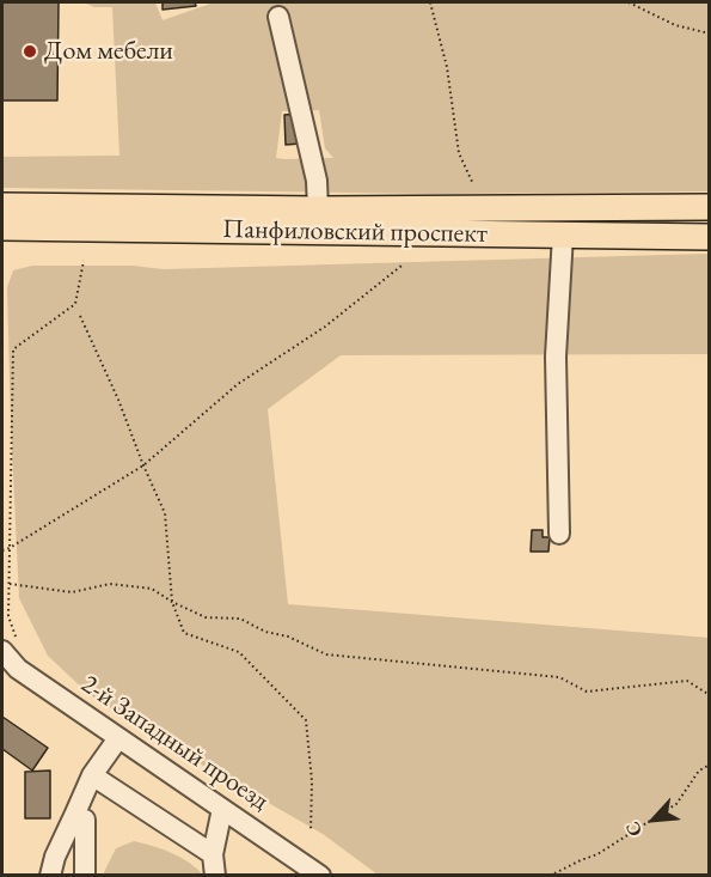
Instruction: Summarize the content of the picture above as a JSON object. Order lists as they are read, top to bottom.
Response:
{
  "streets": {
    "main road": ["Панфиловский проспект"],
    "street": ["2-й Западный проезд"]
  },
  "places": ["Дом мебели"],
  "north": "bottom left"
}
